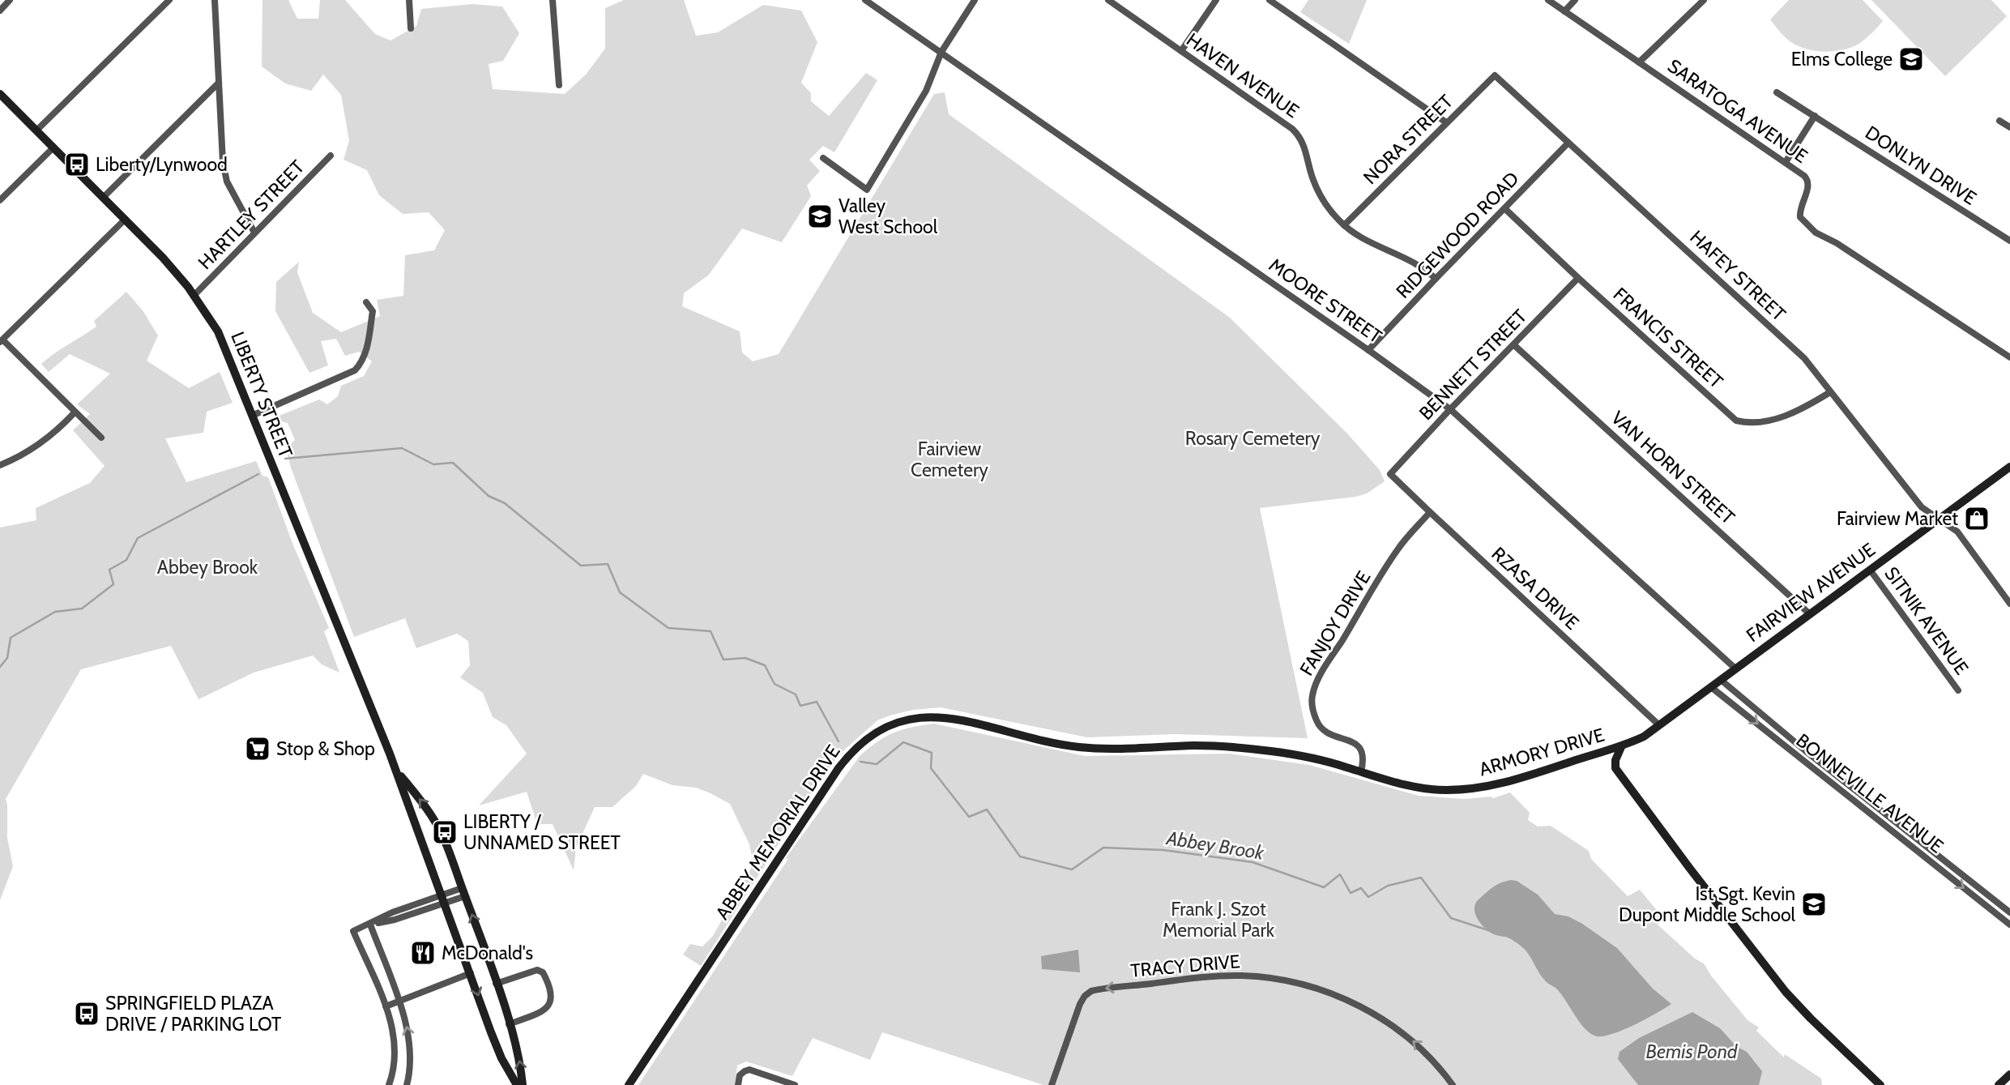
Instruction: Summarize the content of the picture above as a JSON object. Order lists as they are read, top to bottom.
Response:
{
  "streets": {
    "main road": [
      "LIBERTY STREET",
      "FAIRVIEW AVENUE",
      "ARMORY DRIVE",
      "ABBEY MEMORIAL DRIVE"
    ],
    "street": [
      "HAVEN AVENUE",
      "SARATOGA AVENUE",
      "NORA STREET",
      "DONLYN DRIVE",
      "HARTLEY STREET",
      "RIDGEWOOD ROAD",
      "HAFEY STREET",
      "MOORE STREET",
      "FRANCIS STREET",
      "BENNETT STREET",
      "VAN HORN STREET",
      "RZASA DRIVE",
      "SITNIK AVENUE",
      "FANJOY DRIVE",
      "BONNEVILLE AVENUE",
      "TRACY DRIVE"
    ]
  },
  "crossings": [
    ["HAVEN AVENUE", "NORA STREET"],
    ["HAVEN AVENUE", "RIDGEWOOD ROAD"],
    ["NORA STREET", "HAFEY STREET"],
    ["HARTLEY STREET", "LIBERTY STREET"],
    ["RIDGEWOOD ROAD", "HAFEY STREET"],
    ["RIDGEWOOD ROAD", "MOORE STREET"],
    ["RIDGEWOOD ROAD", "FRANCIS STREET"],
    ["HAFEY STREET", "FRANCIS STREET"],
    ["HAFEY STREET", "FAIRVIEW AVENUE"],
    ["MOORE STREET", "BENNETT STREET"],
    ["MOORE STREET", "FAIRVIEW AVENUE"],
    ["FRANCIS STREET", "BENNETT STREET"],
    ["BENNETT STREET", "VAN HORN STREET"],
    ["BENNETT STREET", "RZASA DRIVE"],
    ["VAN HORN STREET", "FAIRVIEW AVENUE"],
    ["RZASA DRIVE", "FAIRVIEW AVENUE"],
    ["RZASA DRIVE", "FANJOY DRIVE"],
    ["RZASA DRIVE", "ARMORY DRIVE"],
    ["FAIRVIEW AVENUE", "SITNIK AVENUE"],
    ["FAIRVIEW AVENUE", "ARMORY DRIVE"],
    ["FAIRVIEW AVENUE", "BONNEVILLE AVENUE"],
    ["FANJOY DRIVE", "ARMORY DRIVE"],
    ["FANJOY DRIVE", "ABBEY MEMORIAL DRIVE"],
    ["ARMORY DRIVE", "ABBEY MEMORIAL DRIVE"]
  ],
  "one_way": ["TRACY DRIVE"],
  "water": ["Abbey Brook", "Bemis Pond"],
  "parks": [
    "Rosary Cemetery",
    "Fairview Cemetery",
    "Abbey Brook",
    "Frank J. Szot Memorial Park"
  ],
  "places": {
    "school or university": ["Elms College", "Valley West School", "Ist Sgt. Kevin Dupont Middle School"],
    "bus stop": ["Liberty/Lynwood", "LIBERTY / UNNAMED STREET", "SPRINGFIELD PLAZA DRIVE / PARKING LOT"],
    "shop": ["Fairview Market"],
    "supermarket": ["Stop & Shop"],
    "restaurant": ["McDonald's"]
  }
}
